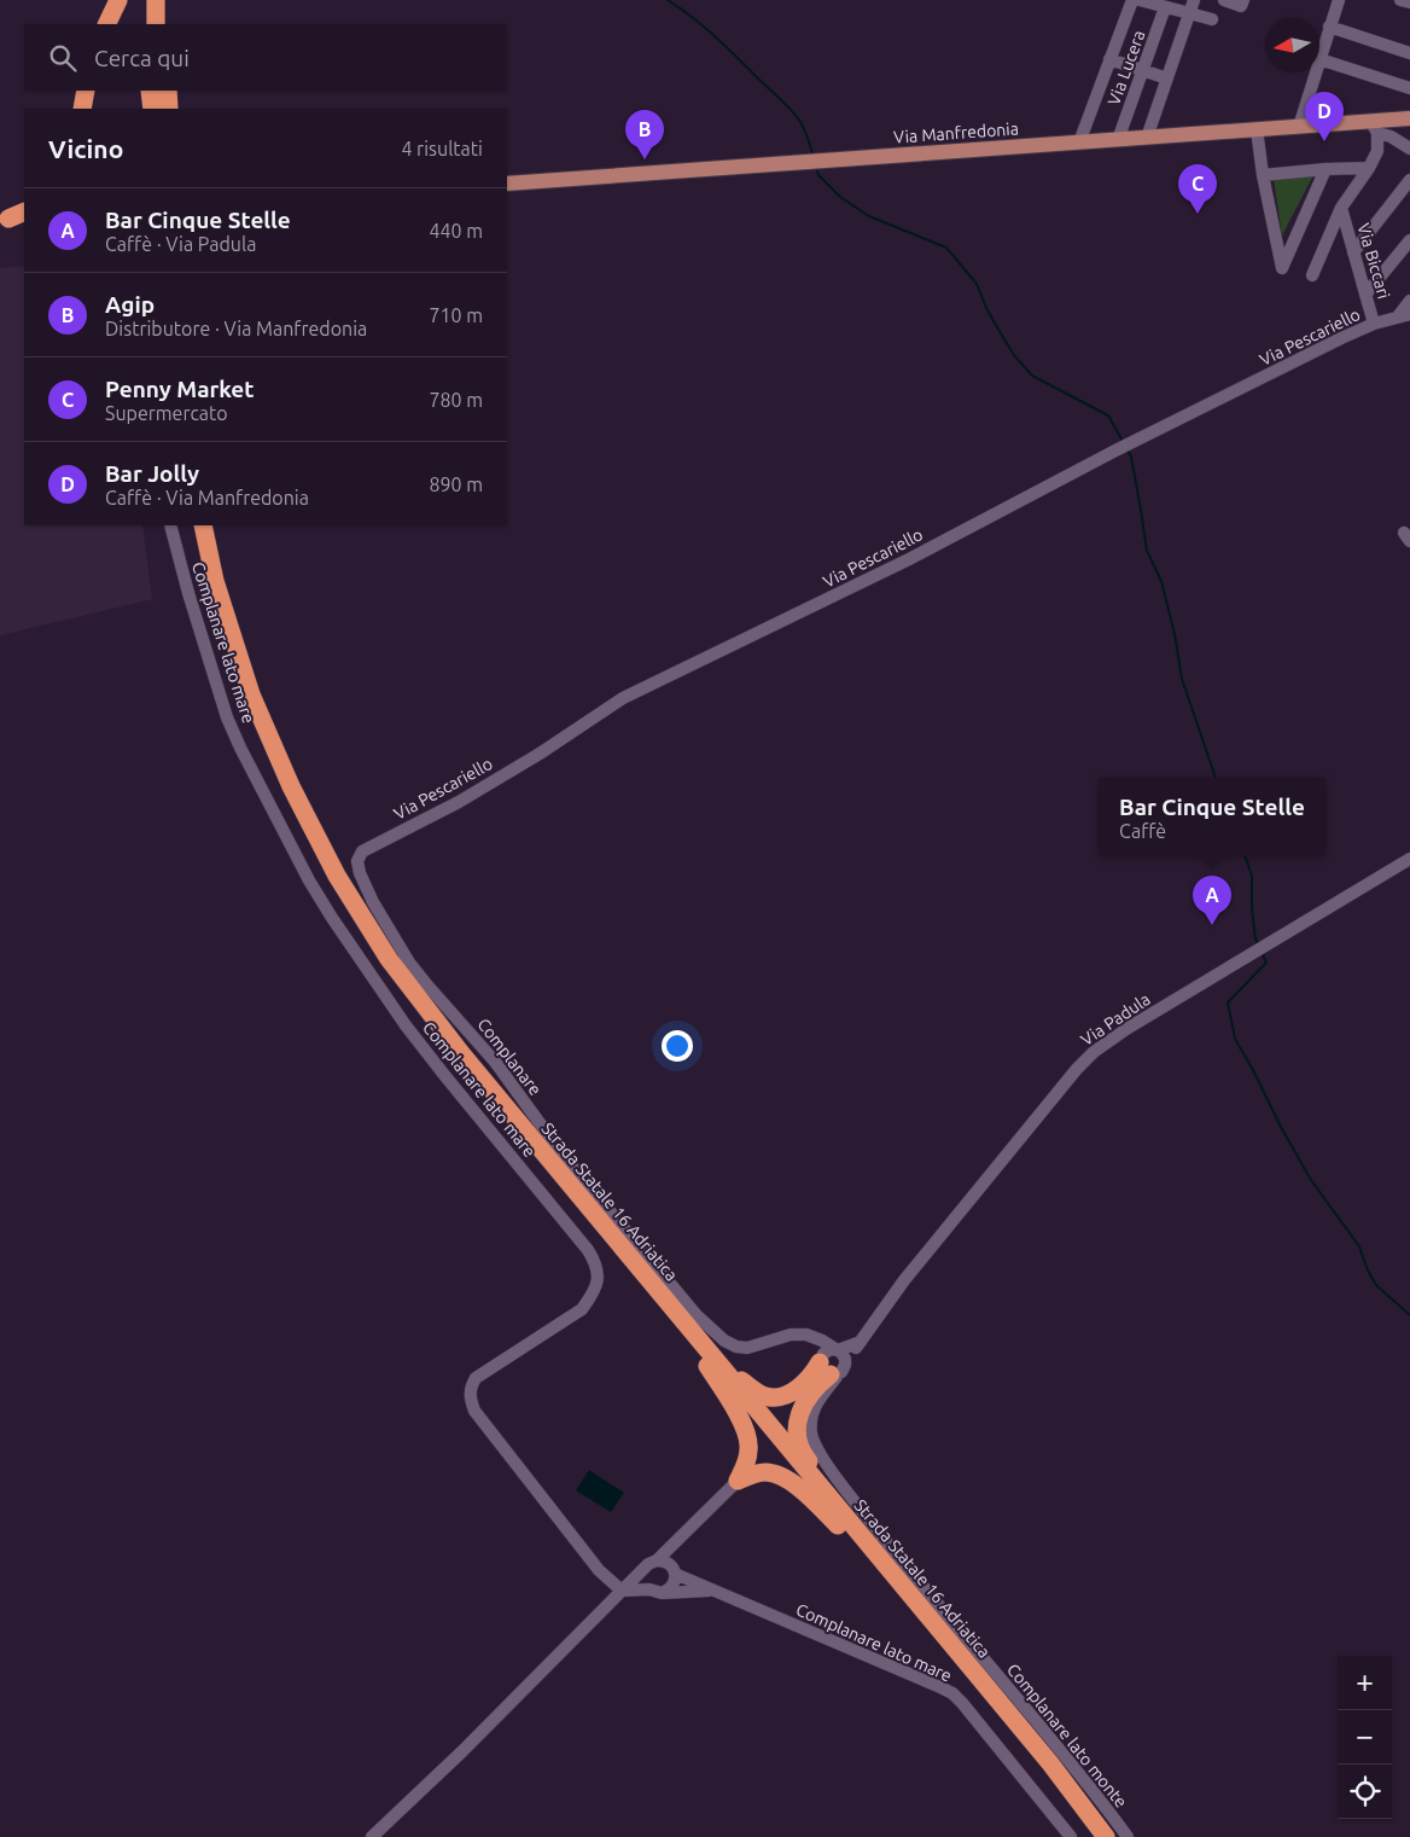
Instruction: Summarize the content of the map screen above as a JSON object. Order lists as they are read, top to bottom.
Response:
{
  "streets": {
    "highway": ["Strada Statale 16 Adriatica"],
    "main road": ["Via Manfredonia"],
    "street": [
      "Via Lucera",
      "Via Biccari",
      "Via Pescariello",
      "Complanare lato mare",
      "Via Padula",
      "Complanare",
      "Complanare lato monte"
    ]
  },
  "crossings": [
    ["Via Lucera", "Via Manfredonia"],
    ["Via Manfredonia", "Via Biccari"],
    ["Via Biccari", "Via Pescariello"],
    ["Via Pescariello", "Complanare"],
    ["Via Padula", "Complanare lato monte"]
  ],
  "north": "left",
  "page": {
    "search": "Cerca qui",
    "pins": [
      "D",
      "B",
      "C",
      "A"
    ],
    "heading": ["Vicino", "4 risultati"],
    "list": [
      {
        "mark": "A",
        "name": "Bar Cinque Stelle",
        "note": "Caffè · Via Padula",
        "value": "440 m"
      },
      {
        "mark": "B",
        "name": "Agip",
        "note": "Distributore · Via Manfredonia",
        "value": "710 m"
      },
      {
        "mark": "C",
        "name": "Penny Market",
        "note": "Supermercato",
        "value": "780 m"
      },
      {
        "mark": "D",
        "name": "Bar Jolly",
        "note": "Caffè · Via Manfredonia",
        "value": "890 m"
      }
    ],
    "popup": ["Bar Cinque Stelle", "Caffè"],
    "map_buttons": ["+", "−"]
  }
}
